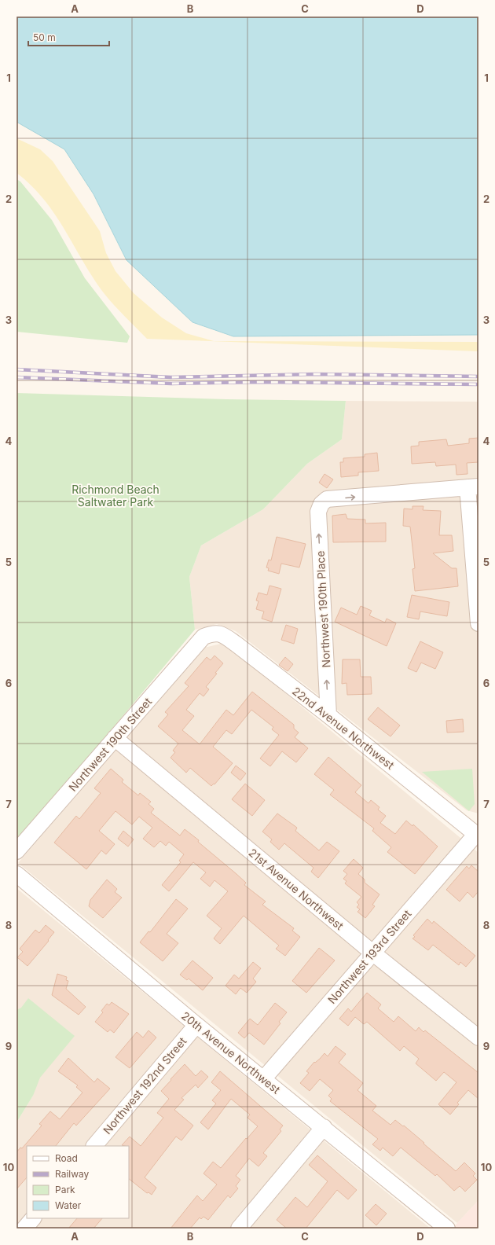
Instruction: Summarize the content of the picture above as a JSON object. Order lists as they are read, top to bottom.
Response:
{
  "streets": {
    "street": [
      "Northwest 190th Place",
      "22nd Avenue Northwest",
      "Northwest 190th Street",
      "21st Avenue Northwest",
      "Northwest 193rd Street",
      "20th Avenue Northwest",
      "Northwest 192nd Street"
    ]
  },
  "crossings": [
    ["Northwest 190th Place", "22nd Avenue Northwest"],
    ["22nd Avenue Northwest", "Northwest 190th Street"],
    ["22nd Avenue Northwest", "Northwest 193rd Street"],
    ["Northwest 190th Street", "21st Avenue Northwest"],
    ["21st Avenue Northwest", "Northwest 193rd Street"],
    ["Northwest 193rd Street", "20th Avenue Northwest"],
    ["20th Avenue Northwest", "Northwest 192nd Street"]
  ],
  "parks": ["Richmond Beach Saltwater Park"],
  "legend": [
    "Road",
    "Railway",
    "Park",
    "Water"
  ],
  "scale_bar": "50 m",
  "grid": {
    "columns": [
      "A",
      "B",
      "C",
      "D"
    ],
    "rows": [
      "1",
      "2",
      "3",
      "4",
      "5",
      "6",
      "7",
      "8",
      "9",
      "10"
    ]
  }
}
